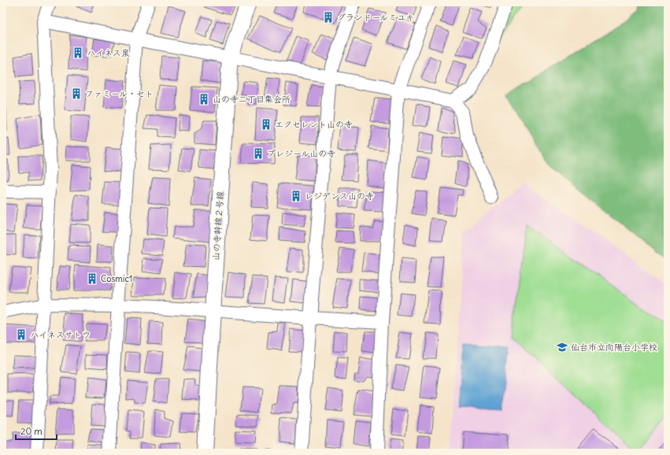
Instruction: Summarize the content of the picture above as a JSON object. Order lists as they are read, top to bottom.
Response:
{
  "streets": {
    "street": ["山の寺幹線２号線"]
  },
  "places": {
    "building": [
      "グランドールミユキ",
      "ハイネス泉",
      "ファミール・セト",
      "山の寺二丁目集会所",
      "エクセレント山の寺",
      "プレジール山の寺",
      "レジデンス山の寺",
      "Cosmic1",
      "ハイネスサトウ"
    ],
    "school or university": ["仙台市立向陽台小学校"]
  },
  "scale_bar": "20 m"
}
